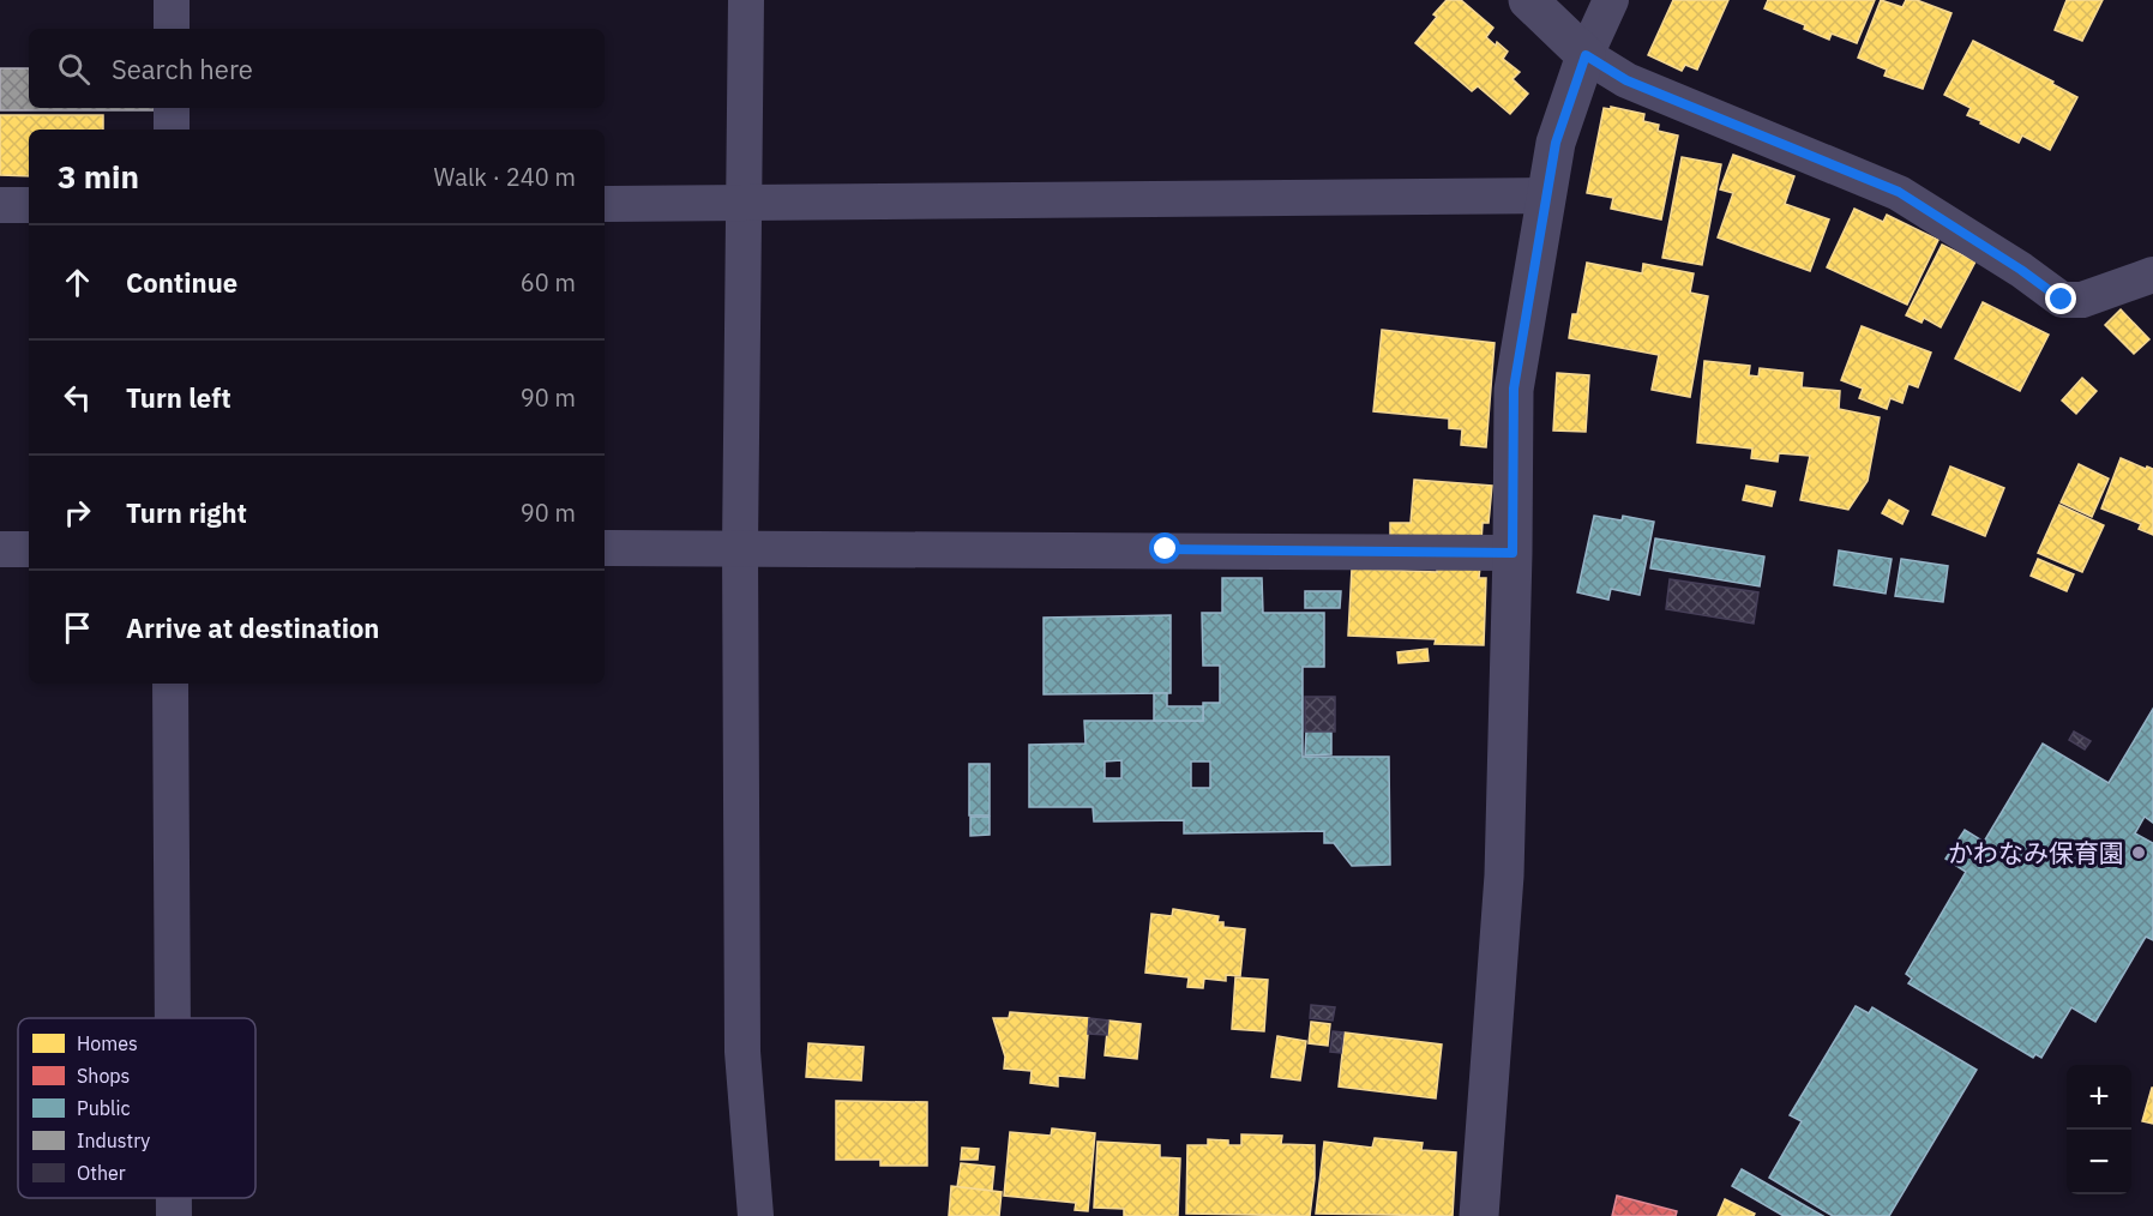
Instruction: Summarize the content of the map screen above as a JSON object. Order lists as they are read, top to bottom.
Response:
{
  "places": ["かわなみ保育園"],
  "legend": [
    "Homes",
    "Shops",
    "Public",
    "Industry",
    "Other"
  ],
  "page": {
    "search": "Search here",
    "heading": ["3 min", "Walk · 240 m"],
    "list": [
      ["Continue", "60 m"],
      ["Turn left", "90 m"],
      ["Turn right", "90 m"],
      "Arrive at destination"
    ],
    "map_buttons": ["+", "−"]
  }
}
